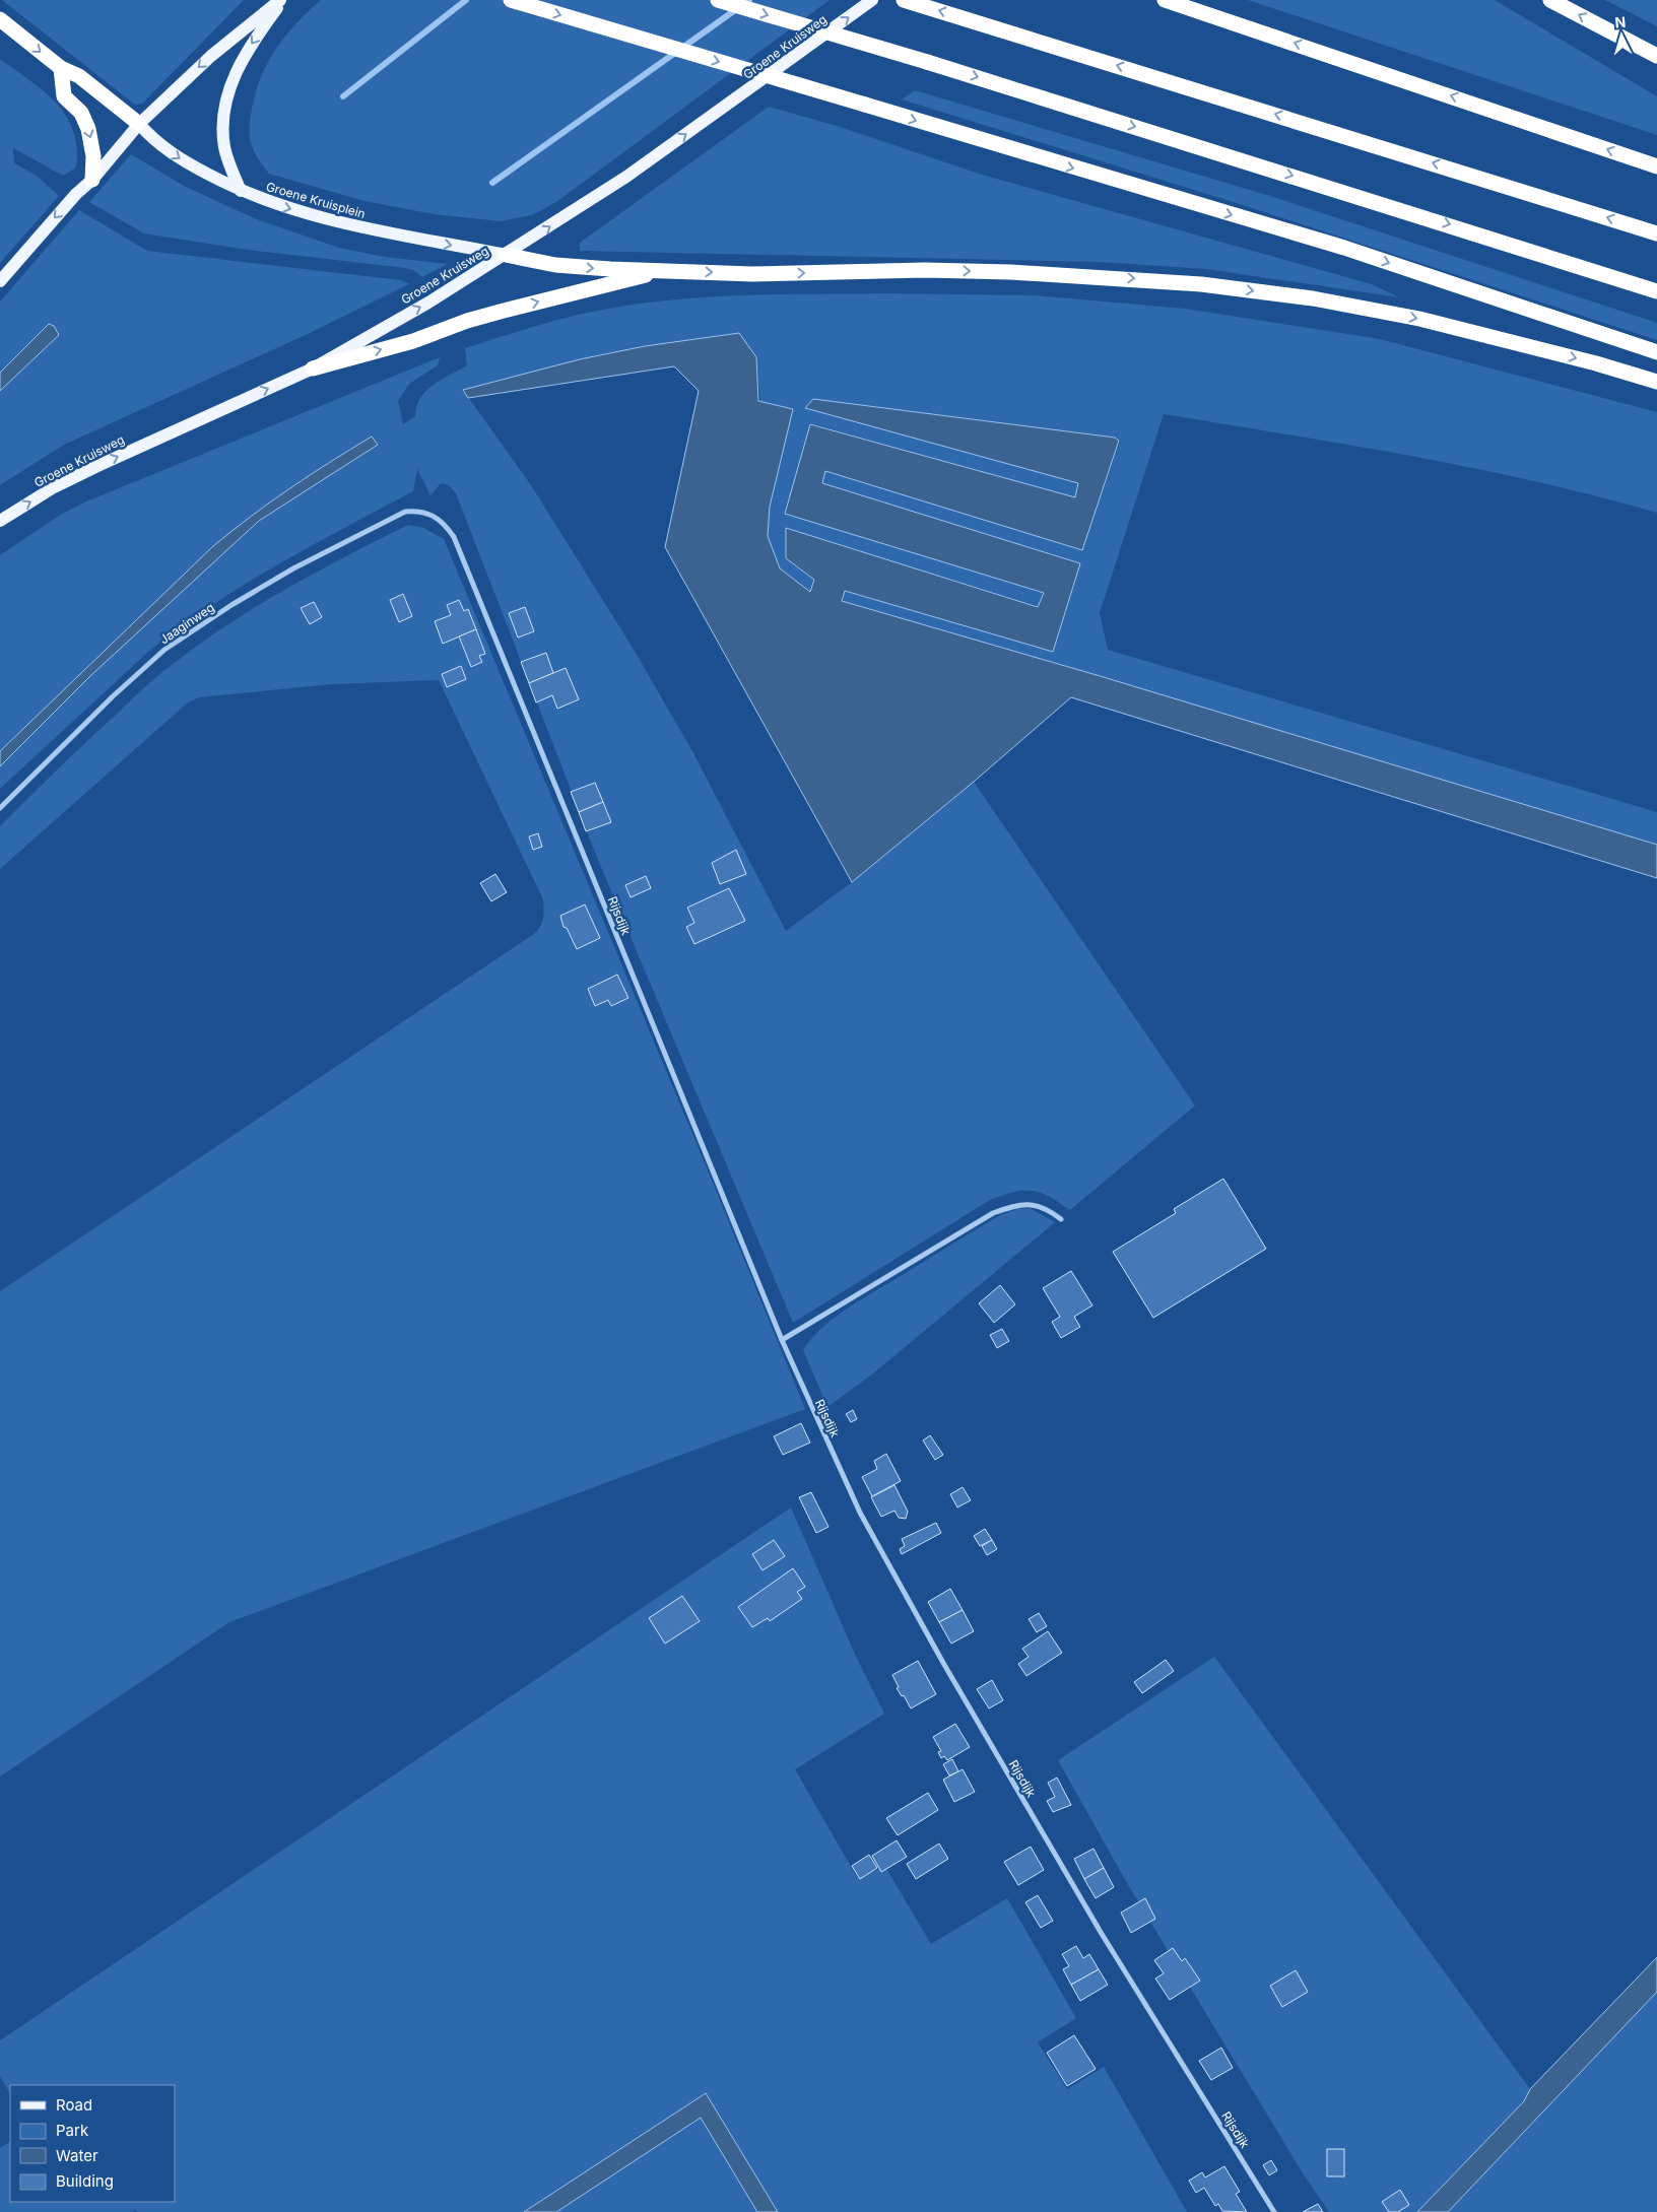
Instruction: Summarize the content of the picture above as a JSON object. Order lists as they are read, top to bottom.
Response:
{
  "streets": {
    "main road": ["Groene Kruisweg", "Groene Kruisplein"],
    "street": ["Jaaginweg", "Rijsdijk"]
  },
  "crossings": [
    ["Groene Kruisweg", "Groene Kruisplein"],
    ["Jaaginweg", "Rijsdijk"]
  ],
  "one_way": ["Groene Kruisweg", "Groene Kruisplein"],
  "legend": [
    "Road",
    "Park",
    "Water",
    "Building"
  ],
  "north": "top"
}
